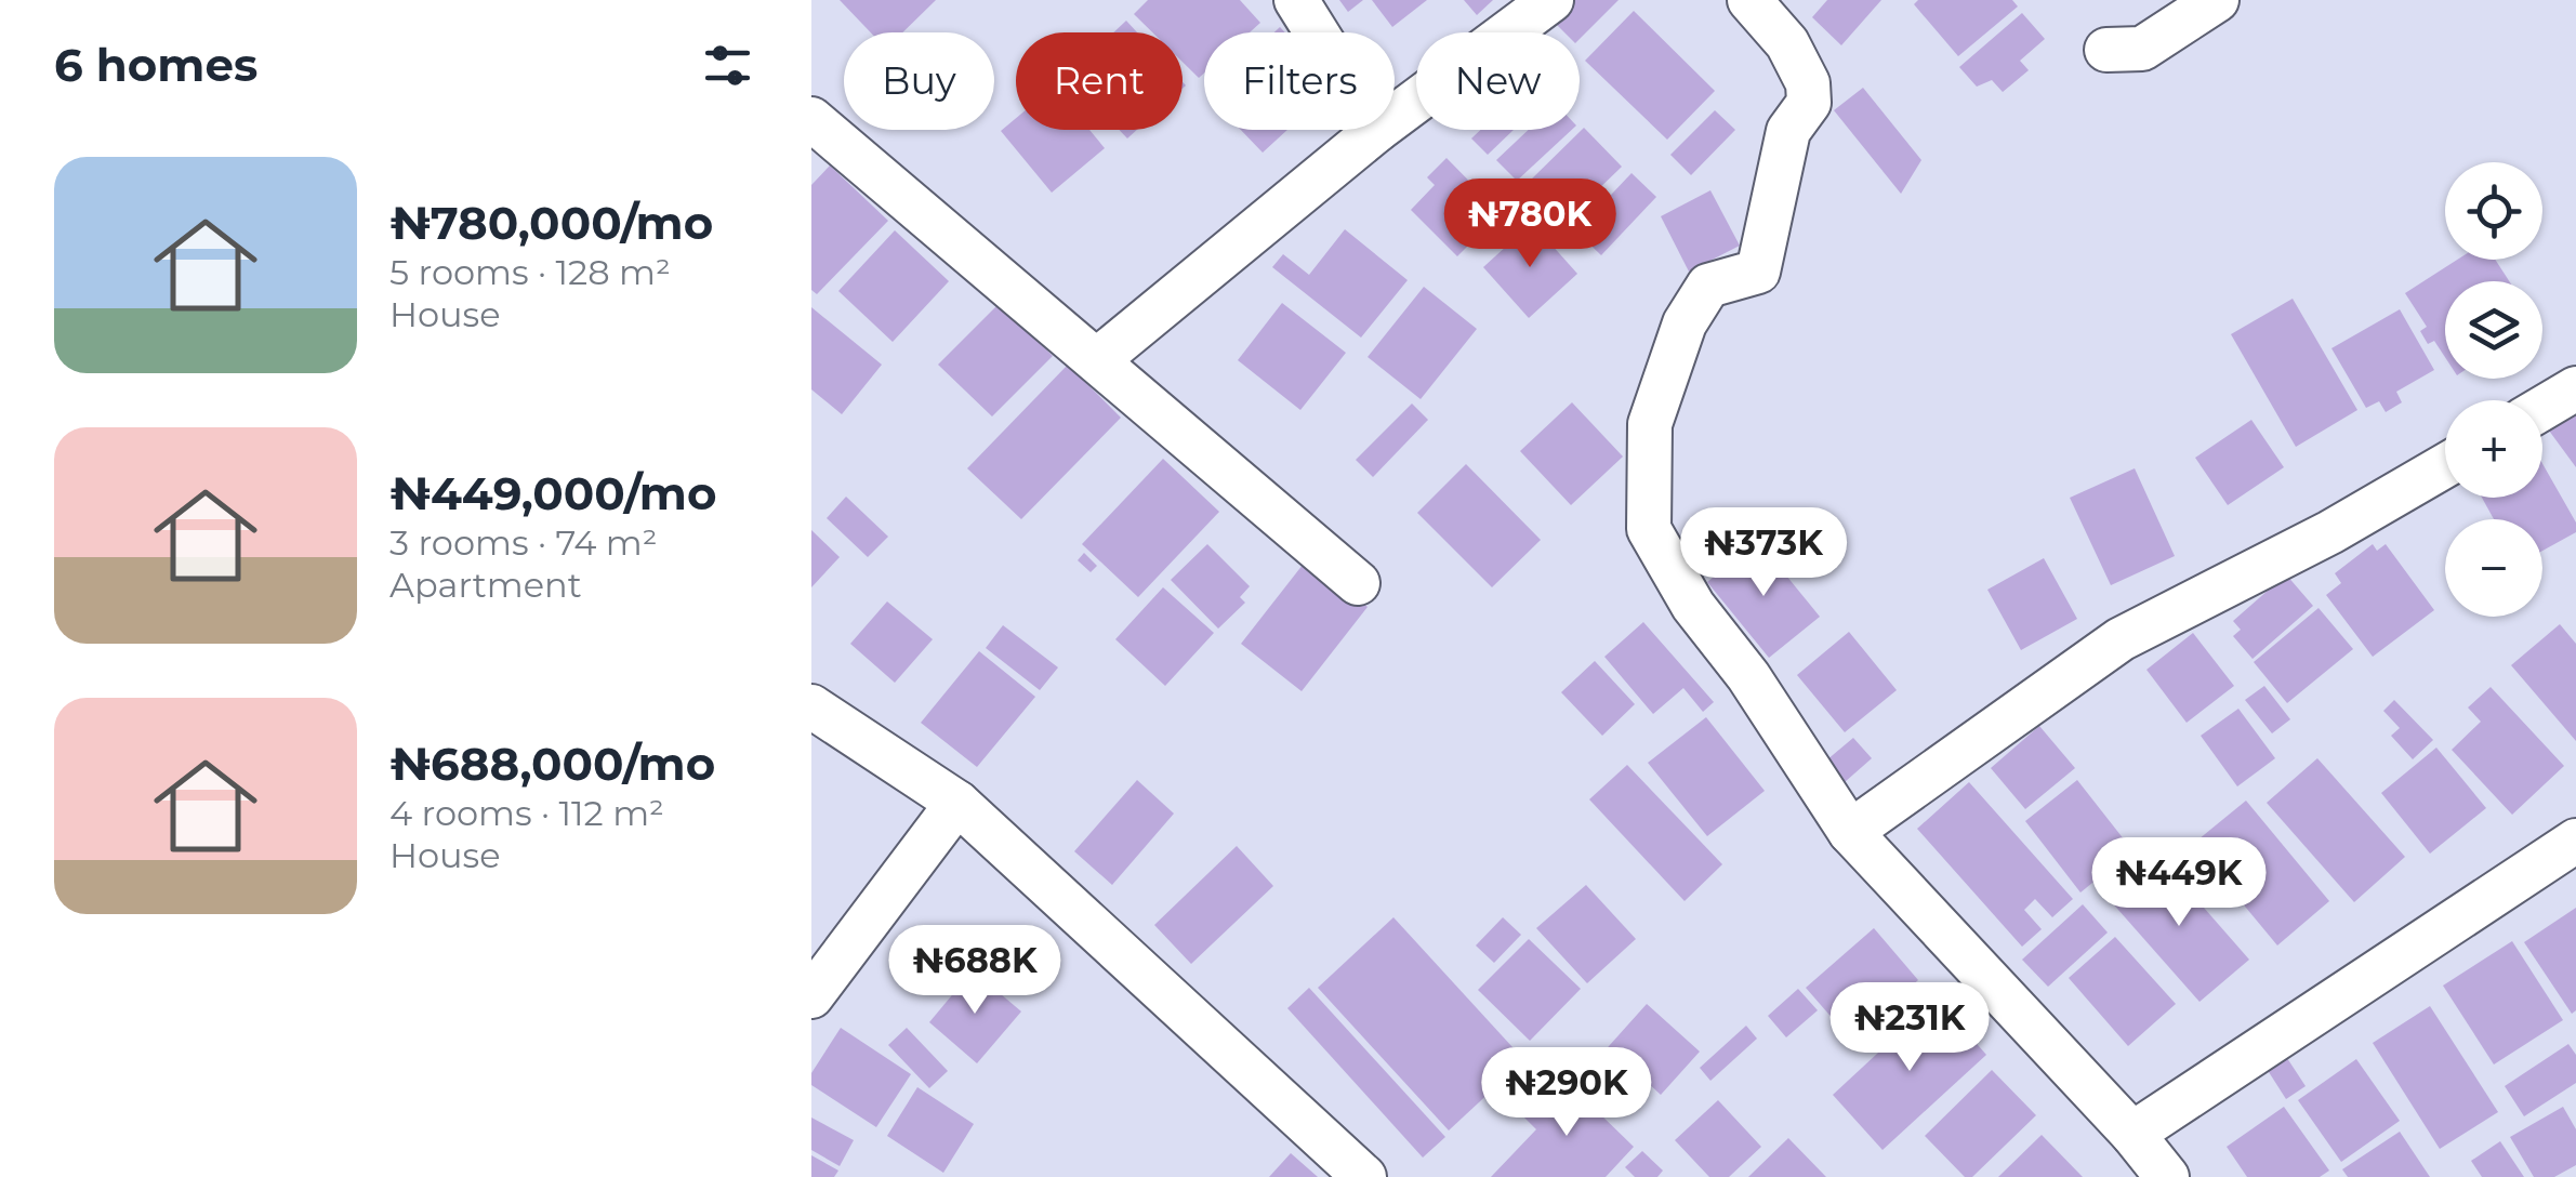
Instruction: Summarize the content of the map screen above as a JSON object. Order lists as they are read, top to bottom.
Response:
{
  "page": {
    "heading": "6 homes",
    "chip": [
      "Buy",
      "Rent",
      "Filters",
      "New"
    ],
    "list": [
      {
        "name": "₦780,000/mo",
        "note": "5 rooms · 128 m² · House"
      },
      {
        "name": "₦449,000/mo",
        "note": "3 rooms · 74 m² · Apartment"
      },
      {
        "name": "₦688,000/mo",
        "note": "4 rooms · 112 m² · House"
      }
    ],
    "map_buttons": ["+", "−"],
    "price": [
      "₦780K",
      "₦373K",
      "₦449K",
      "₦688K",
      "₦231K",
      "₦290K"
    ]
  }
}
